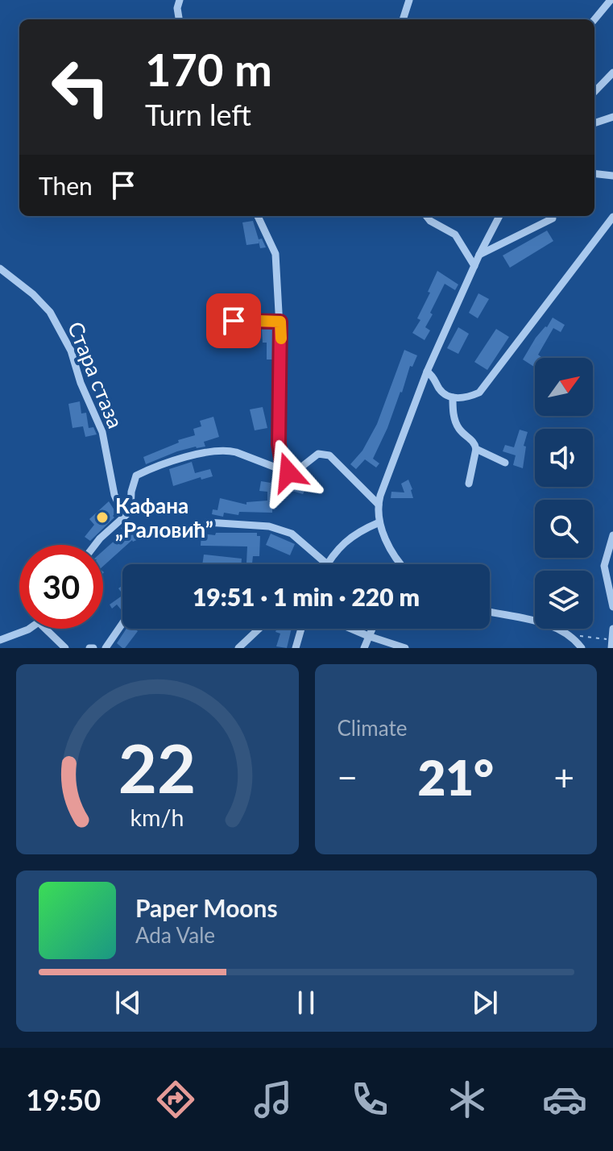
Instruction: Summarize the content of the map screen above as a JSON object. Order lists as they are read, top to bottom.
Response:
{
  "streets": {
    "street": ["Стара стаза"]
  },
  "places": ["Кафана „Раловић”"],
  "north": "top right",
  "page": {
    "turn": ["170 m", "Turn left"],
    "then": "Then",
    "limit": "30",
    "trip": "19:51 · 1 min · 220 m",
    "tile": "Climate",
    "heat": ["−", "21°", "+"],
    "song": ["Paper Moons", "Ada Vale"],
    "tabs": "19:50",
    "gauge": ["22", "km/h"]
  }
}
